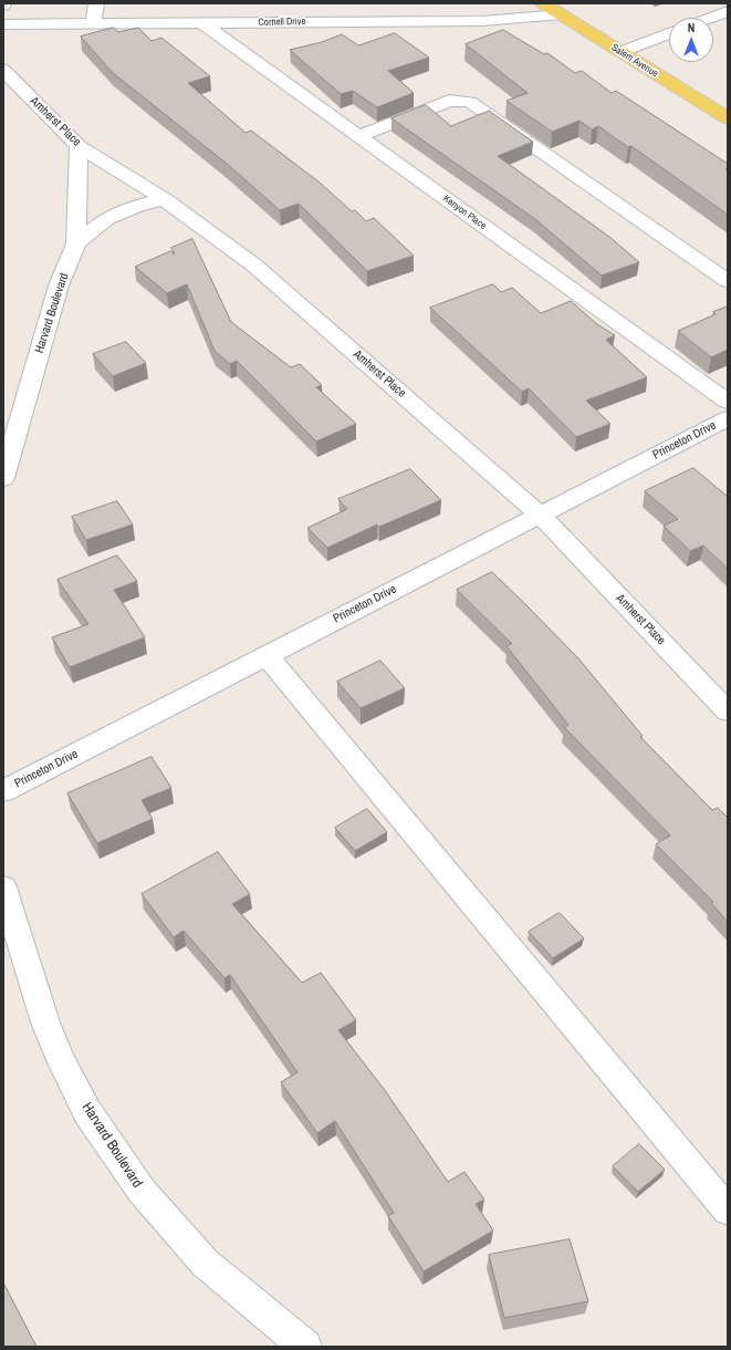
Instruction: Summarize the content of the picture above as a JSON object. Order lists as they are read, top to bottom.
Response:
{
  "streets": {
    "main road": ["Salem Avenue"],
    "street": [
      "Cornell Drive",
      "Amherst Place",
      "Kenyon Place",
      "Harvard Boulevard",
      "Princeton Drive"
    ]
  },
  "crossings": [
    ["Cornell Drive", "Salem Avenue"],
    ["Cornell Drive", "Kenyon Place"],
    ["Amherst Place", "Harvard Boulevard"],
    ["Amherst Place", "Princeton Drive"]
  ],
  "north": "top"
}
